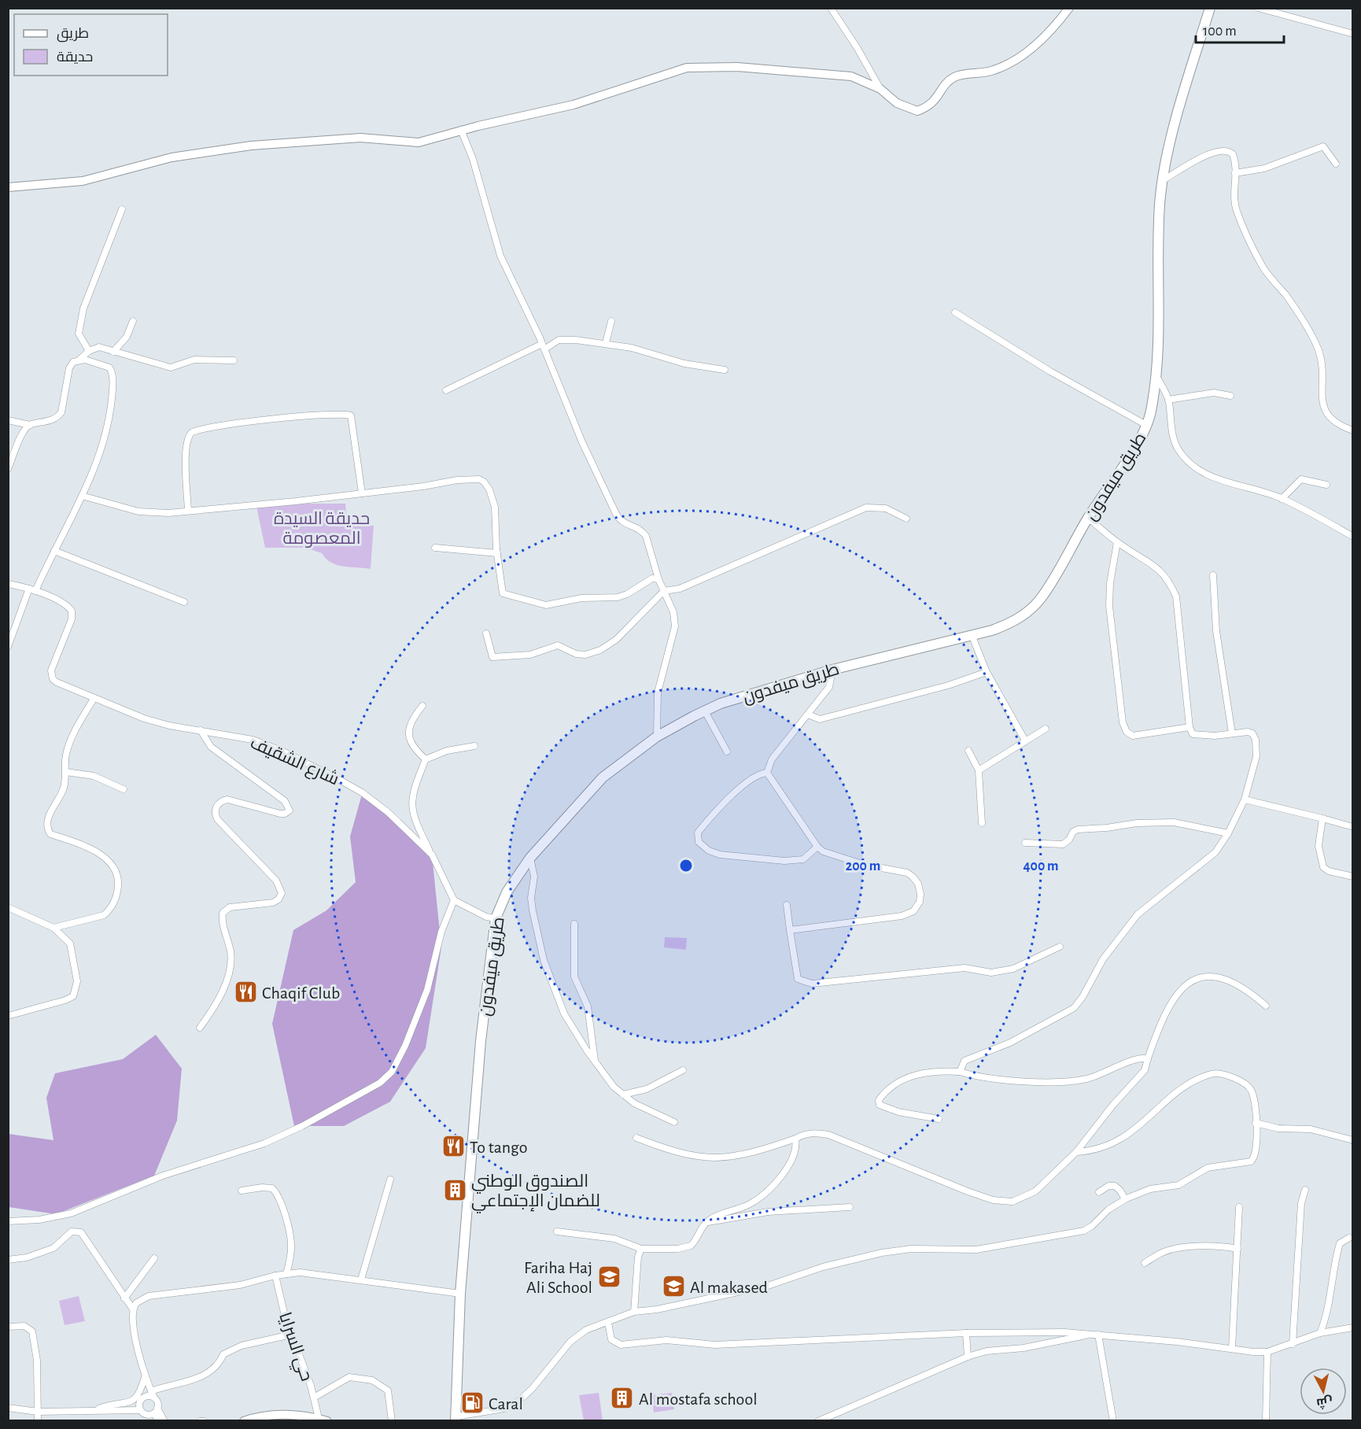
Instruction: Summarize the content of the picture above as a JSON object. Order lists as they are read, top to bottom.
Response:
{
  "streets": {
    "main road": ["طريق ميفدون"],
    "street": ["شارع الشقيف", "حي السرايا"]
  },
  "parks": ["حديقة السيدة المعصومة"],
  "places": {
    "restaurant": ["Chaqif Club", "To tango"],
    "building": ["الصندوق الوطني للضمان الإجتماعي", "Al mostafa school"],
    "school or university": ["Fariha Haj Ali School", "Al makased"],
    "fuel station": ["Caral"]
  },
  "legend": ["طريق", "حديقة"],
  "scale_bar": "100 m",
  "north": "bottom",
  "rings": ["200 m", "400 m"]
}
